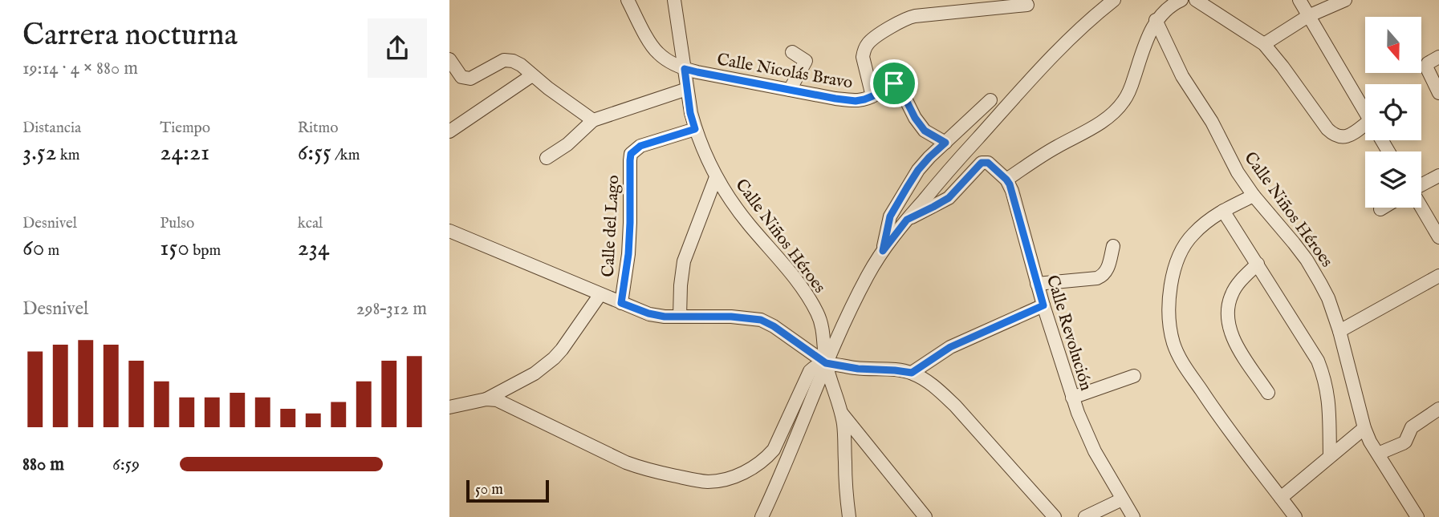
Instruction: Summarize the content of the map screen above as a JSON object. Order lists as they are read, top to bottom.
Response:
{
  "streets": {
    "street": [
      "Calle Nicolás Bravo",
      "Calle Niños Héroes",
      "Calle del Lago",
      "Calle Revolución"
    ]
  },
  "crossings": [
    ["Calle Nicolás Bravo", "Calle Niños Héroes"],
    ["Calle Niños Héroes", "Calle del Lago"]
  ],
  "scale_bar": "50 m",
  "north": "bottom",
  "page": {
    "heading": ["Carrera nocturna", "19:14 · 4 × 880 m"],
    "stats": [
      ["Distancia", "3.52 km"],
      ["Tiempo", "24:21"],
      ["Ritmo", "6:55 /km"],
      ["Desnivel", "60 m"],
      ["Pulso", "150 bpm"],
      ["kcal", "234"]
    ],
    "chart": ["Desnivel", "298–312 m"],
    "list": [
      {
        "name": "880 m",
        "note": "6:59"
      }
    ],
    "scale": "50 m"
  }
}
